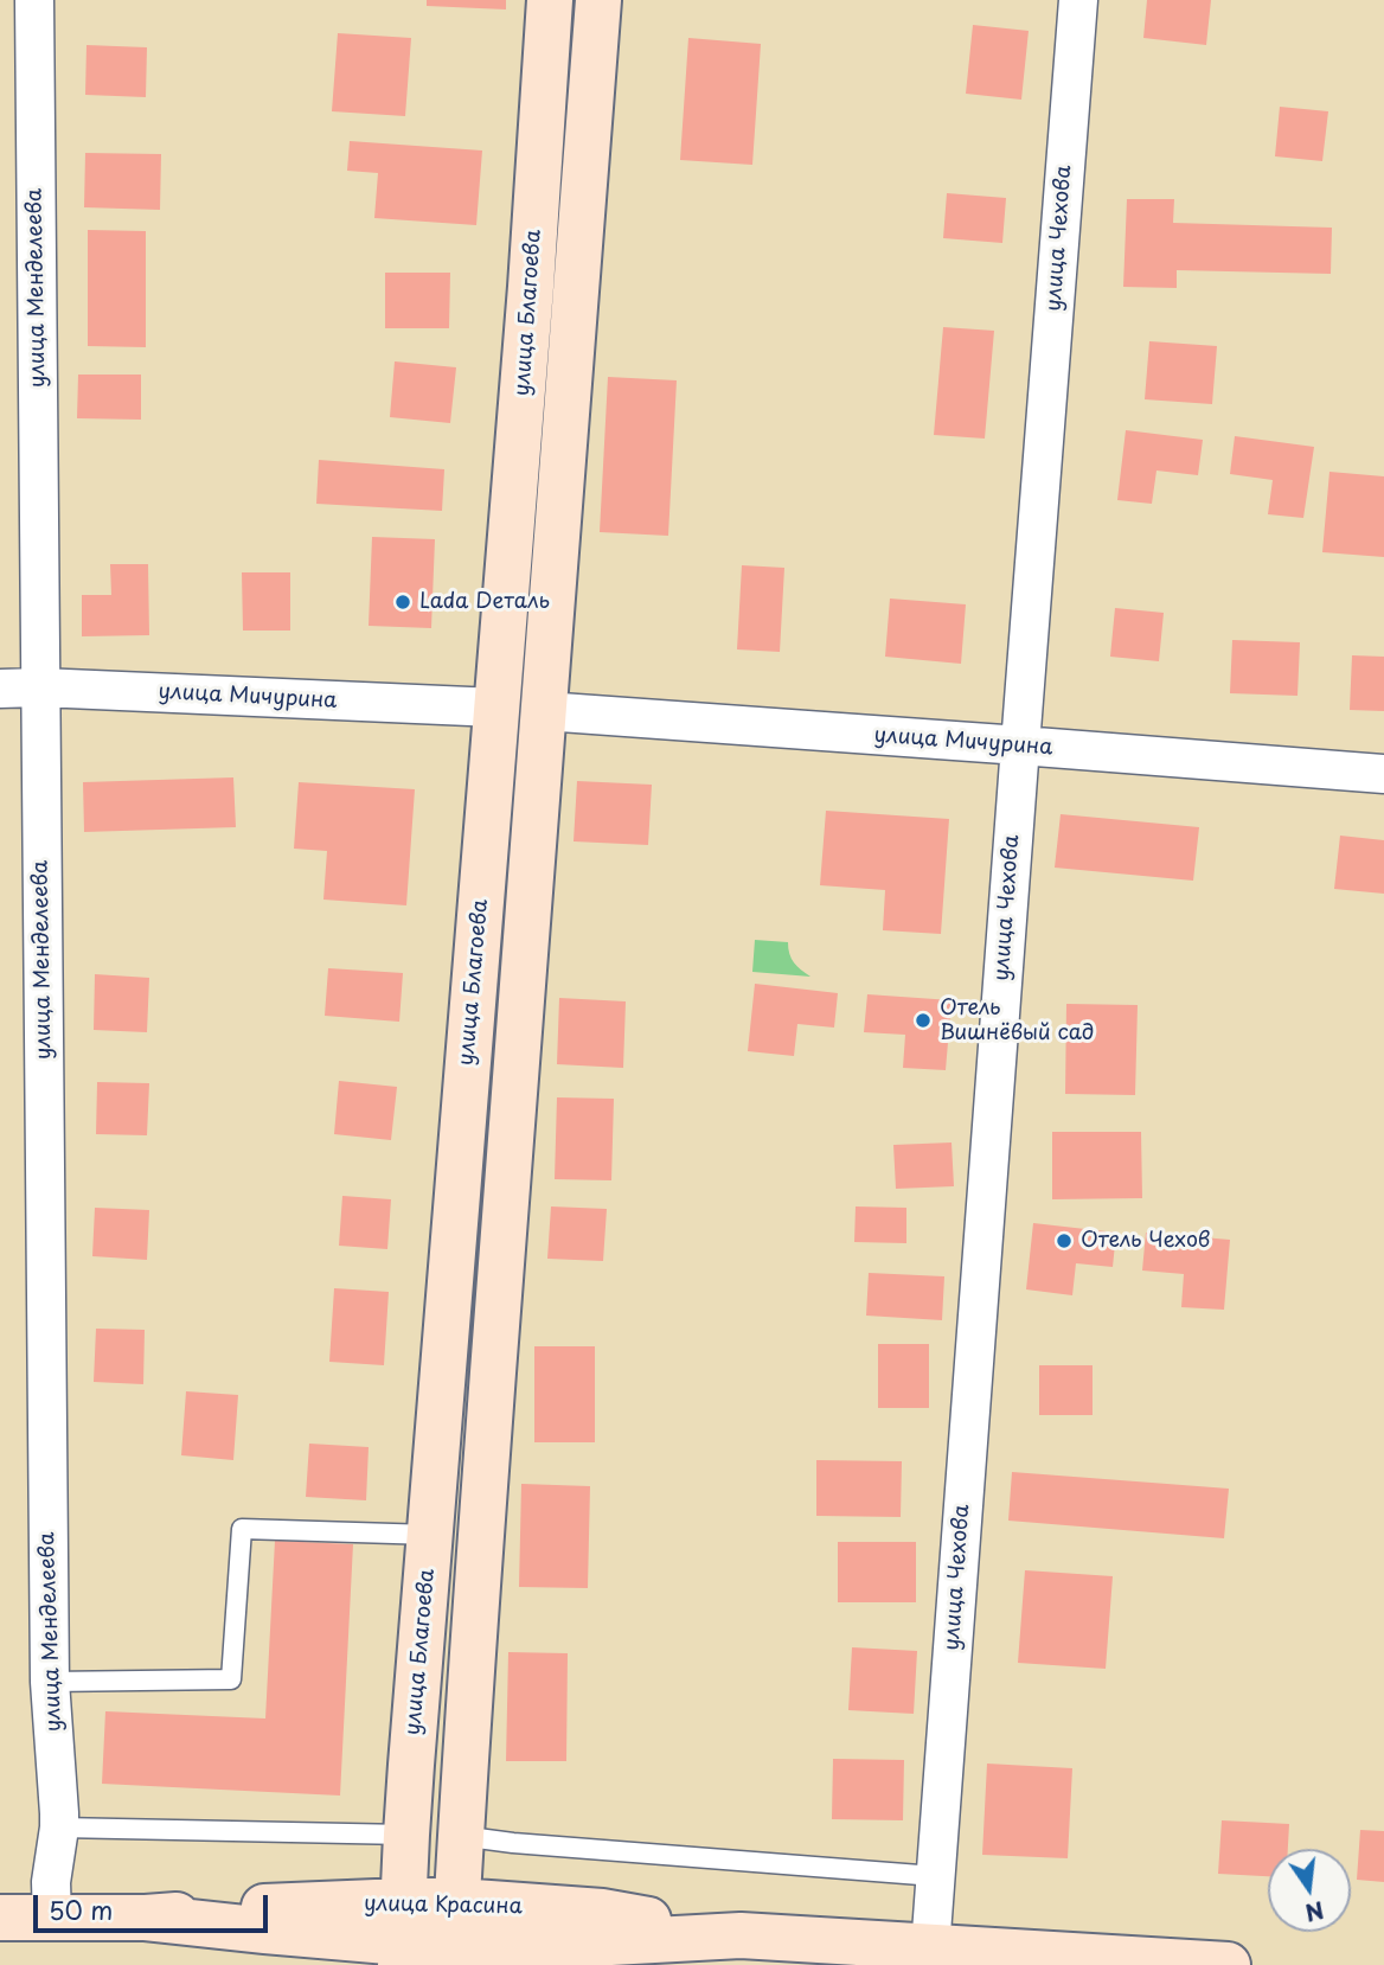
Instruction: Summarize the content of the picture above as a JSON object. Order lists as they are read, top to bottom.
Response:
{
  "streets": {
    "main road": ["улица Благоева", "улица Красина"],
    "street": ["улица Чехова", "улица Менделеева", "улица Мичурина"]
  },
  "crossings": [
    ["улица Чехова", "улица Мичурина"],
    ["улица Чехова", "улица Красина"],
    ["улица Менделеева", "улица Мичурина"],
    ["улица Менделеева", "улица Красина"],
    ["улица Благоева", "улица Мичурина"],
    ["улица Благоева", "улица Красина"]
  ],
  "places": ["Lada Dеталь", "Отель Вишнёвый сад", "Отель Чехов"],
  "scale_bar": "50 m",
  "north": "bottom"
}
